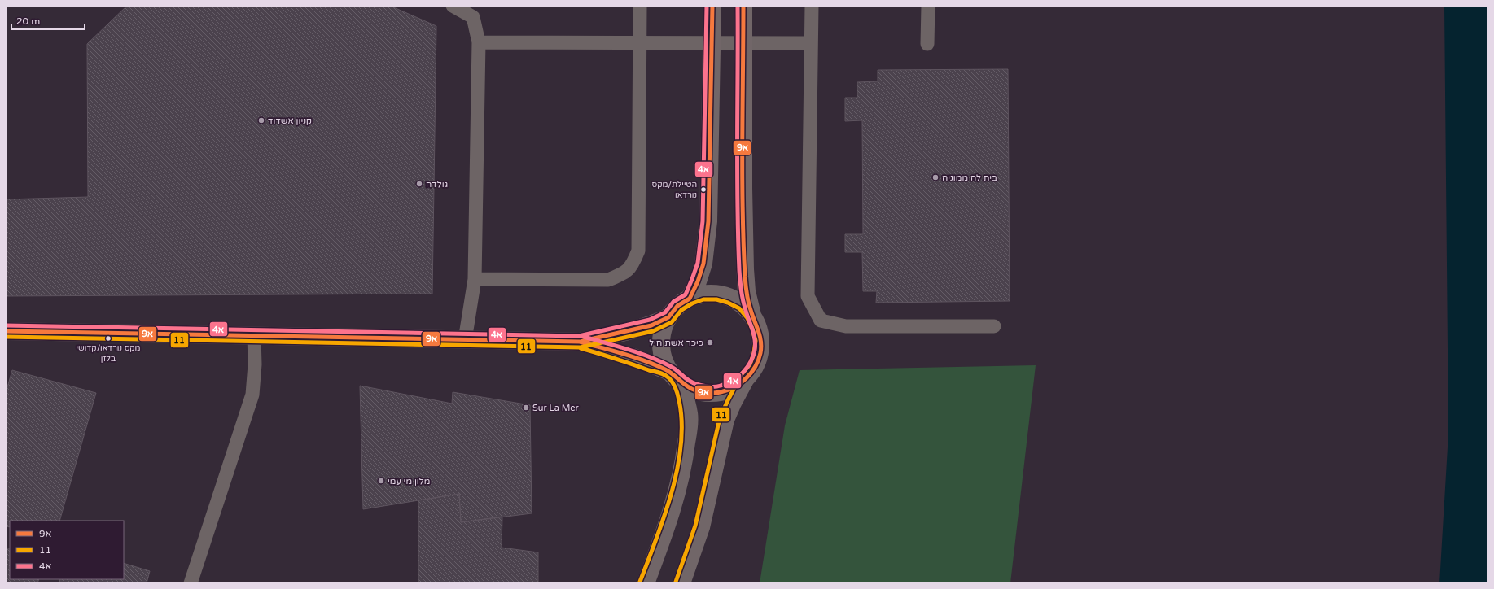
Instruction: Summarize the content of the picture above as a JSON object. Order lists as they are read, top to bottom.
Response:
{
  "places": [
    "קניון אשדוד",
    "בית לה ממוניה",
    "גולדה",
    "הטיילת/מקס נורדאו",
    "מקס נורדאו/קדושי בלזן",
    "כיכר אשת חיל",
    "Sur La Mer",
    "מלון מי עמי"
  ],
  "lines": ["transit line 9א", "transit line 4א", "transit line 11"],
  "legend": ["9א", "11", "4א"],
  "scale_bar": "20 m"
}
